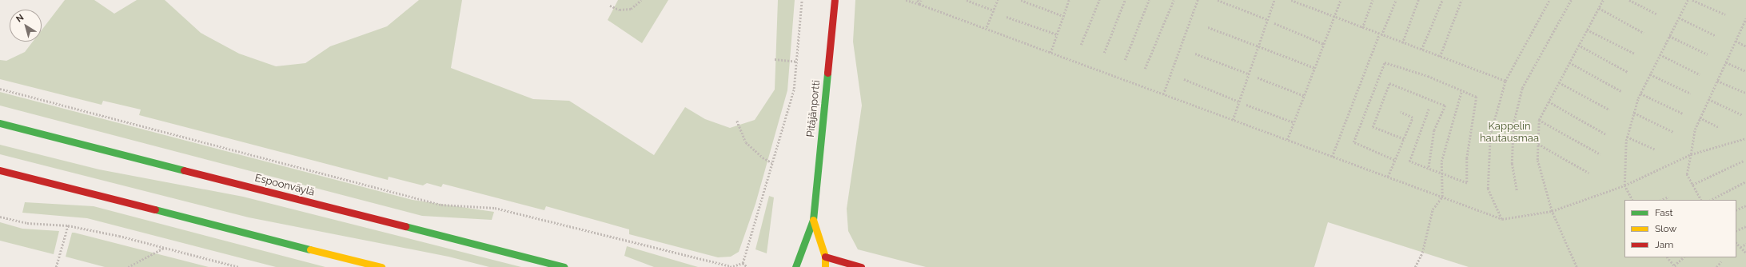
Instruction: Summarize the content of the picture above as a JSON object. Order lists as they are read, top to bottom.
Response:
{
  "streets": {
    "main road": ["Pitäjänportti", "Espoonväylä"]
  },
  "parks": ["Kappelin hautausmaa"],
  "legend": ["Fast", "Slow", "Jam"],
  "north": "top left"
}
